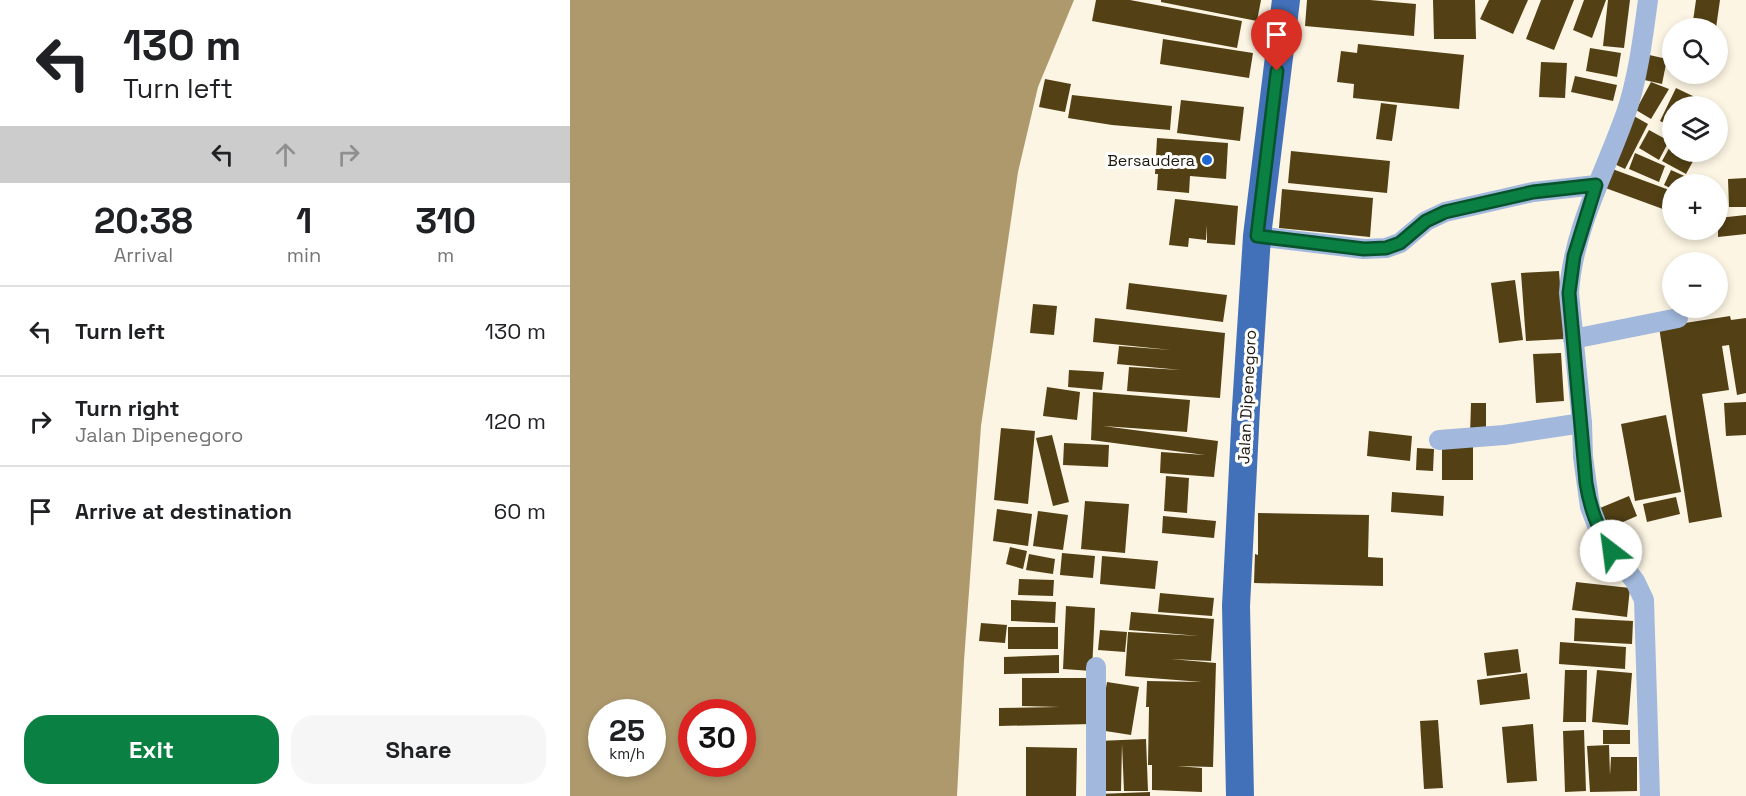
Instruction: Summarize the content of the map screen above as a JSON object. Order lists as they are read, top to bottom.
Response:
{
  "streets": {
    "highway": ["Jalan Dipenegoro"]
  },
  "places": ["Bersaudera"],
  "page": {
    "turn": ["130 m", "Turn left"],
    "map_buttons": ["+", "−"],
    "eta": [
      "20:38",
      "Arrival",
      "1",
      "min",
      "310",
      "m"
    ],
    "list": [
      {
        "name": "Turn left",
        "value": "130 m"
      },
      {
        "name": "Turn right",
        "note": "Jalan Dipenegoro",
        "value": "120 m"
      },
      {
        "name": "Arrive at destination",
        "value": "60 m"
      }
    ],
    "speed": "25 km/h",
    "limit": "30",
    "buttons": ["Exit", "Share"]
  }
}
